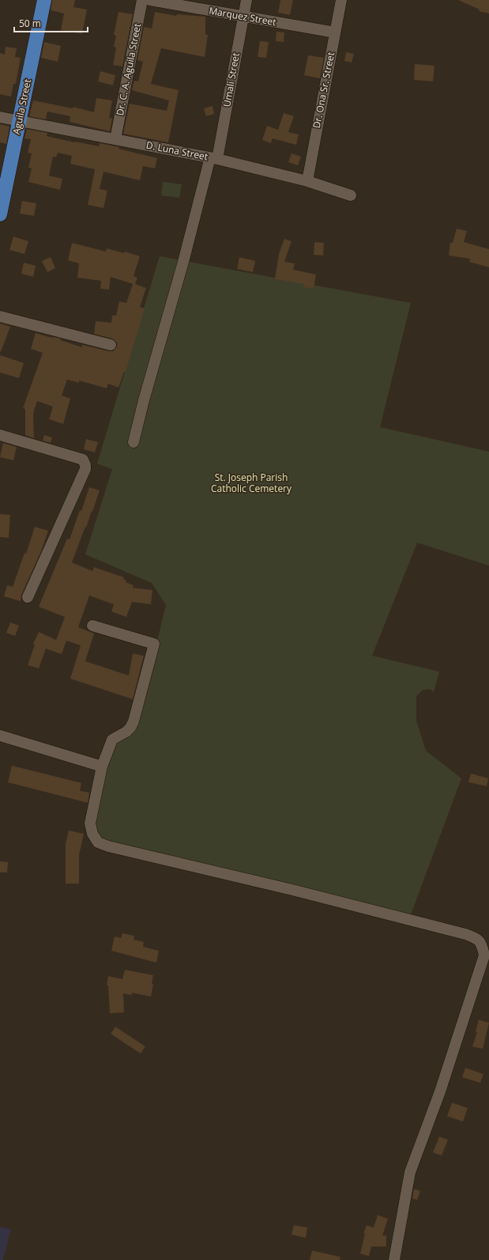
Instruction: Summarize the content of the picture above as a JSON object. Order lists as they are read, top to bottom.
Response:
{
  "streets": {
    "main road": ["Aguila Street"],
    "street": [
      "Marquez Street",
      "Dr. C. A. Aguila Street",
      "Umali Street",
      "Dr. Ona Sr. Street",
      "D. Luna Street"
    ]
  },
  "crossings": [
    ["Marquez Street", "Umali Street"],
    ["Marquez Street", "Dr. Ona Sr. Street"],
    ["Dr. C. A. Aguila Street", "D. Luna Street"],
    ["Umali Street", "D. Luna Street"],
    ["Dr. Ona Sr. Street", "D. Luna Street"],
    ["Aguila Street", "D. Luna Street"]
  ],
  "parks": ["St. Joseph Parish Catholic Cemetery"],
  "scale_bar": "50 m"
}
